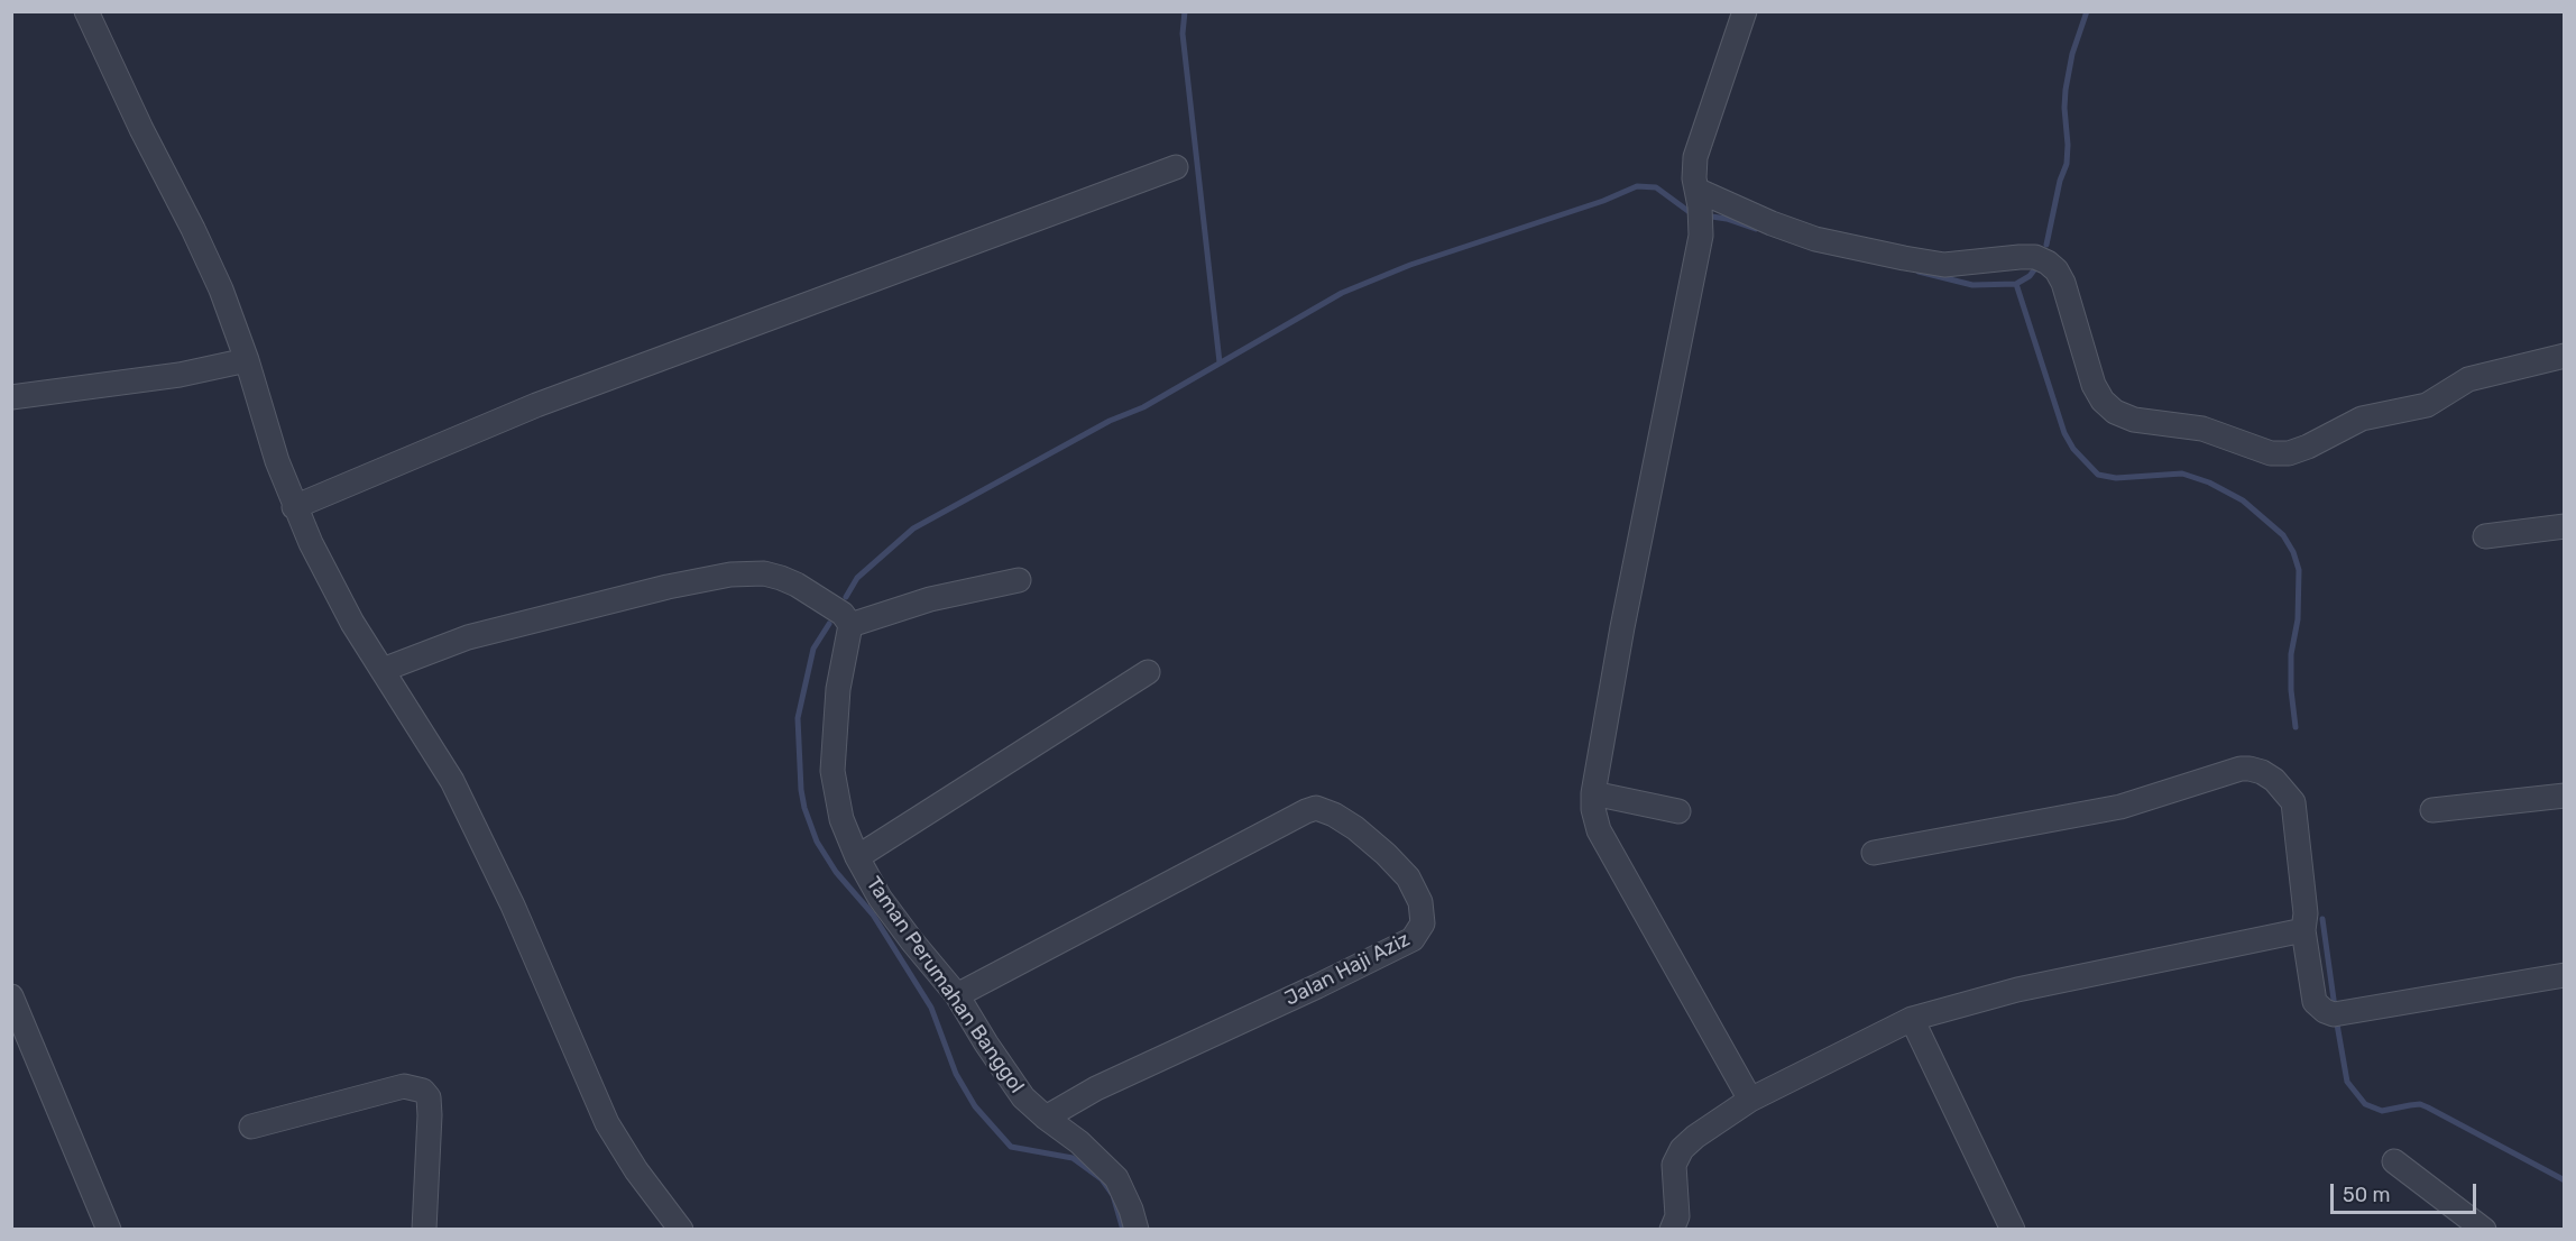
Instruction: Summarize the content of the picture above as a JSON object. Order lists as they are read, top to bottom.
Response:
{
  "streets": {
    "street": ["Jalan Haji Aziz", "Taman Perumahan Banggol"]
  },
  "crossings": [
    ["Jalan Haji Aziz", "Taman Perumahan Banggol"]
  ],
  "scale_bar": "50 m"
}
